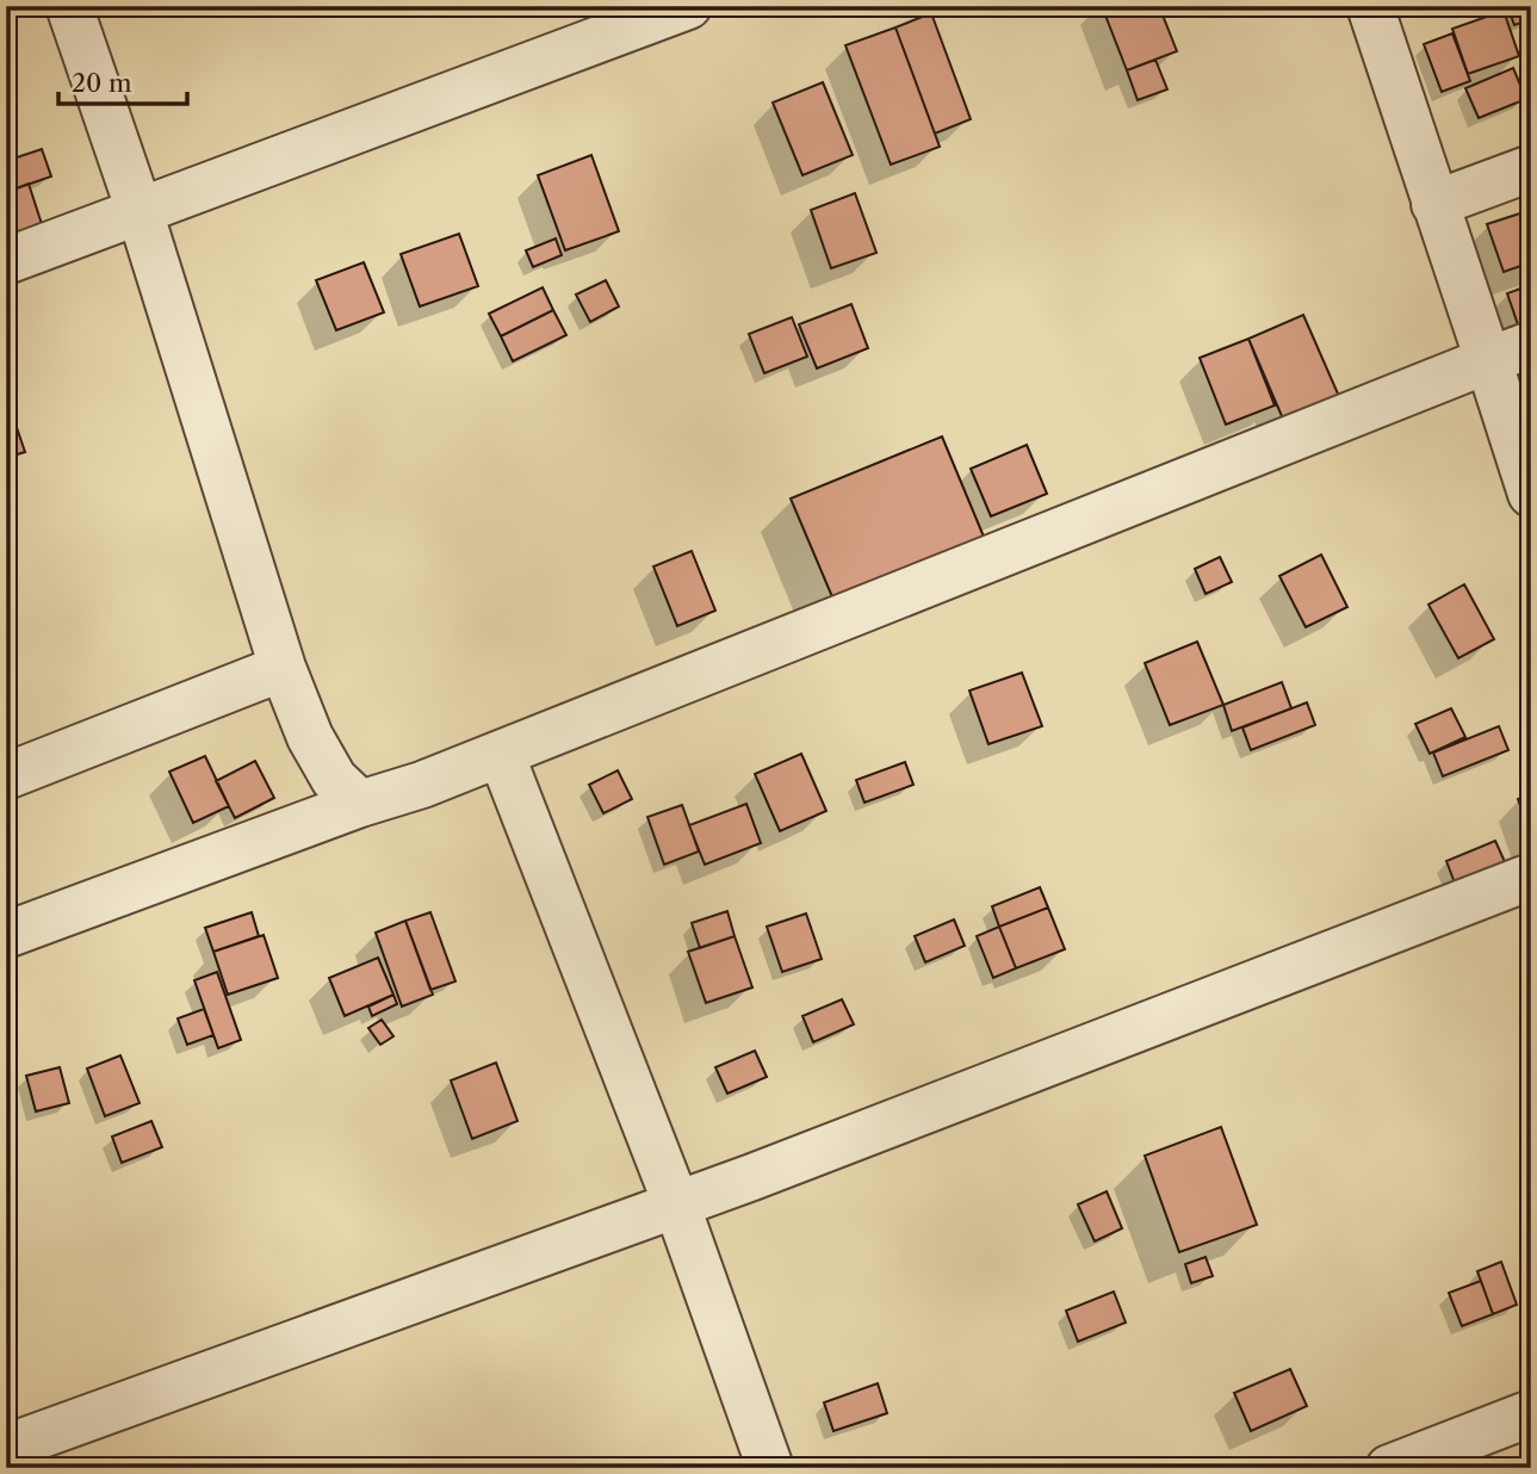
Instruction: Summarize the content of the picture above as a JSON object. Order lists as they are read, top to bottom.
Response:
{
  "scale_bar": "20 m"
}
